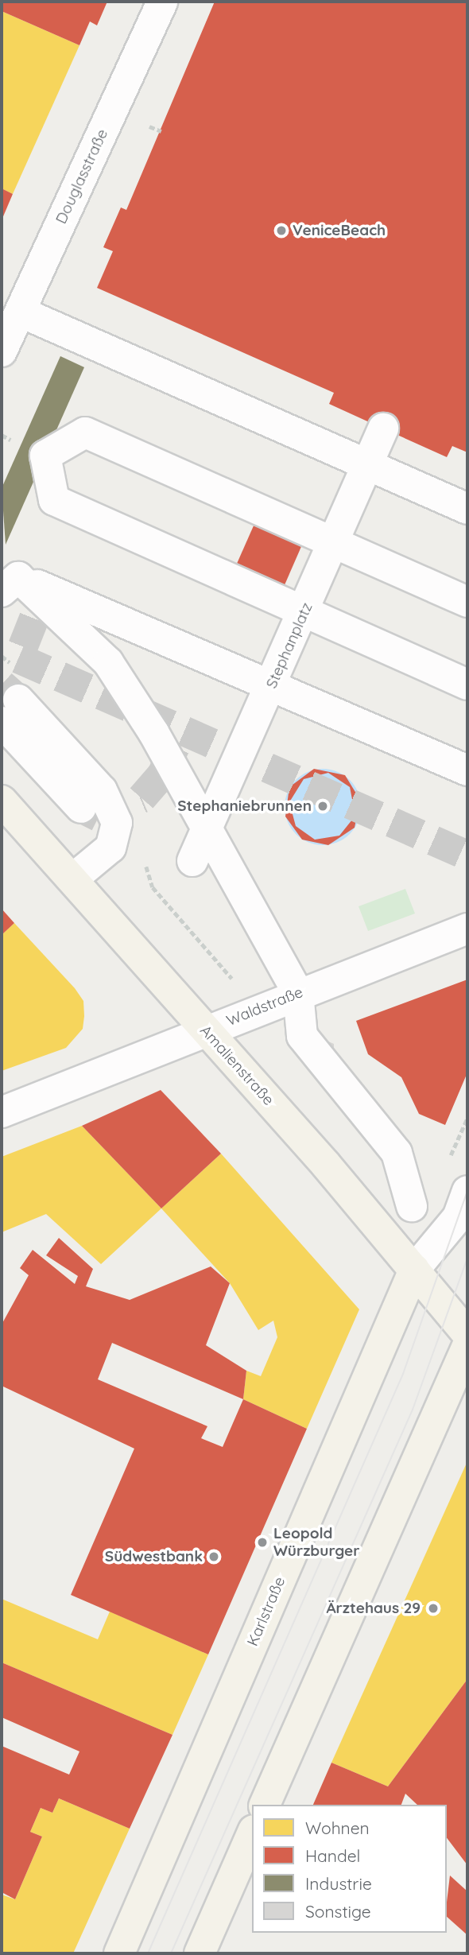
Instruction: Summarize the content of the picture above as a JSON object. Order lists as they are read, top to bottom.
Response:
{
  "streets": {
    "main road": ["Amalienstraße", "Karlstraße"],
    "street": ["Douglasstraße", "Stephanplatz", "Waldstraße"]
  },
  "crossings": [
    ["Waldstraße", "Amalienstraße"],
    ["Amalienstraße", "Karlstraße"]
  ],
  "places": [
    "VeniceBeach",
    "Stephaniebrunnen",
    "Leopold Würzburger",
    "Südwestbank",
    "Ärztehaus 29"
  ],
  "legend": [
    "Wohnen",
    "Handel",
    "Industrie",
    "Sonstige"
  ]
}
